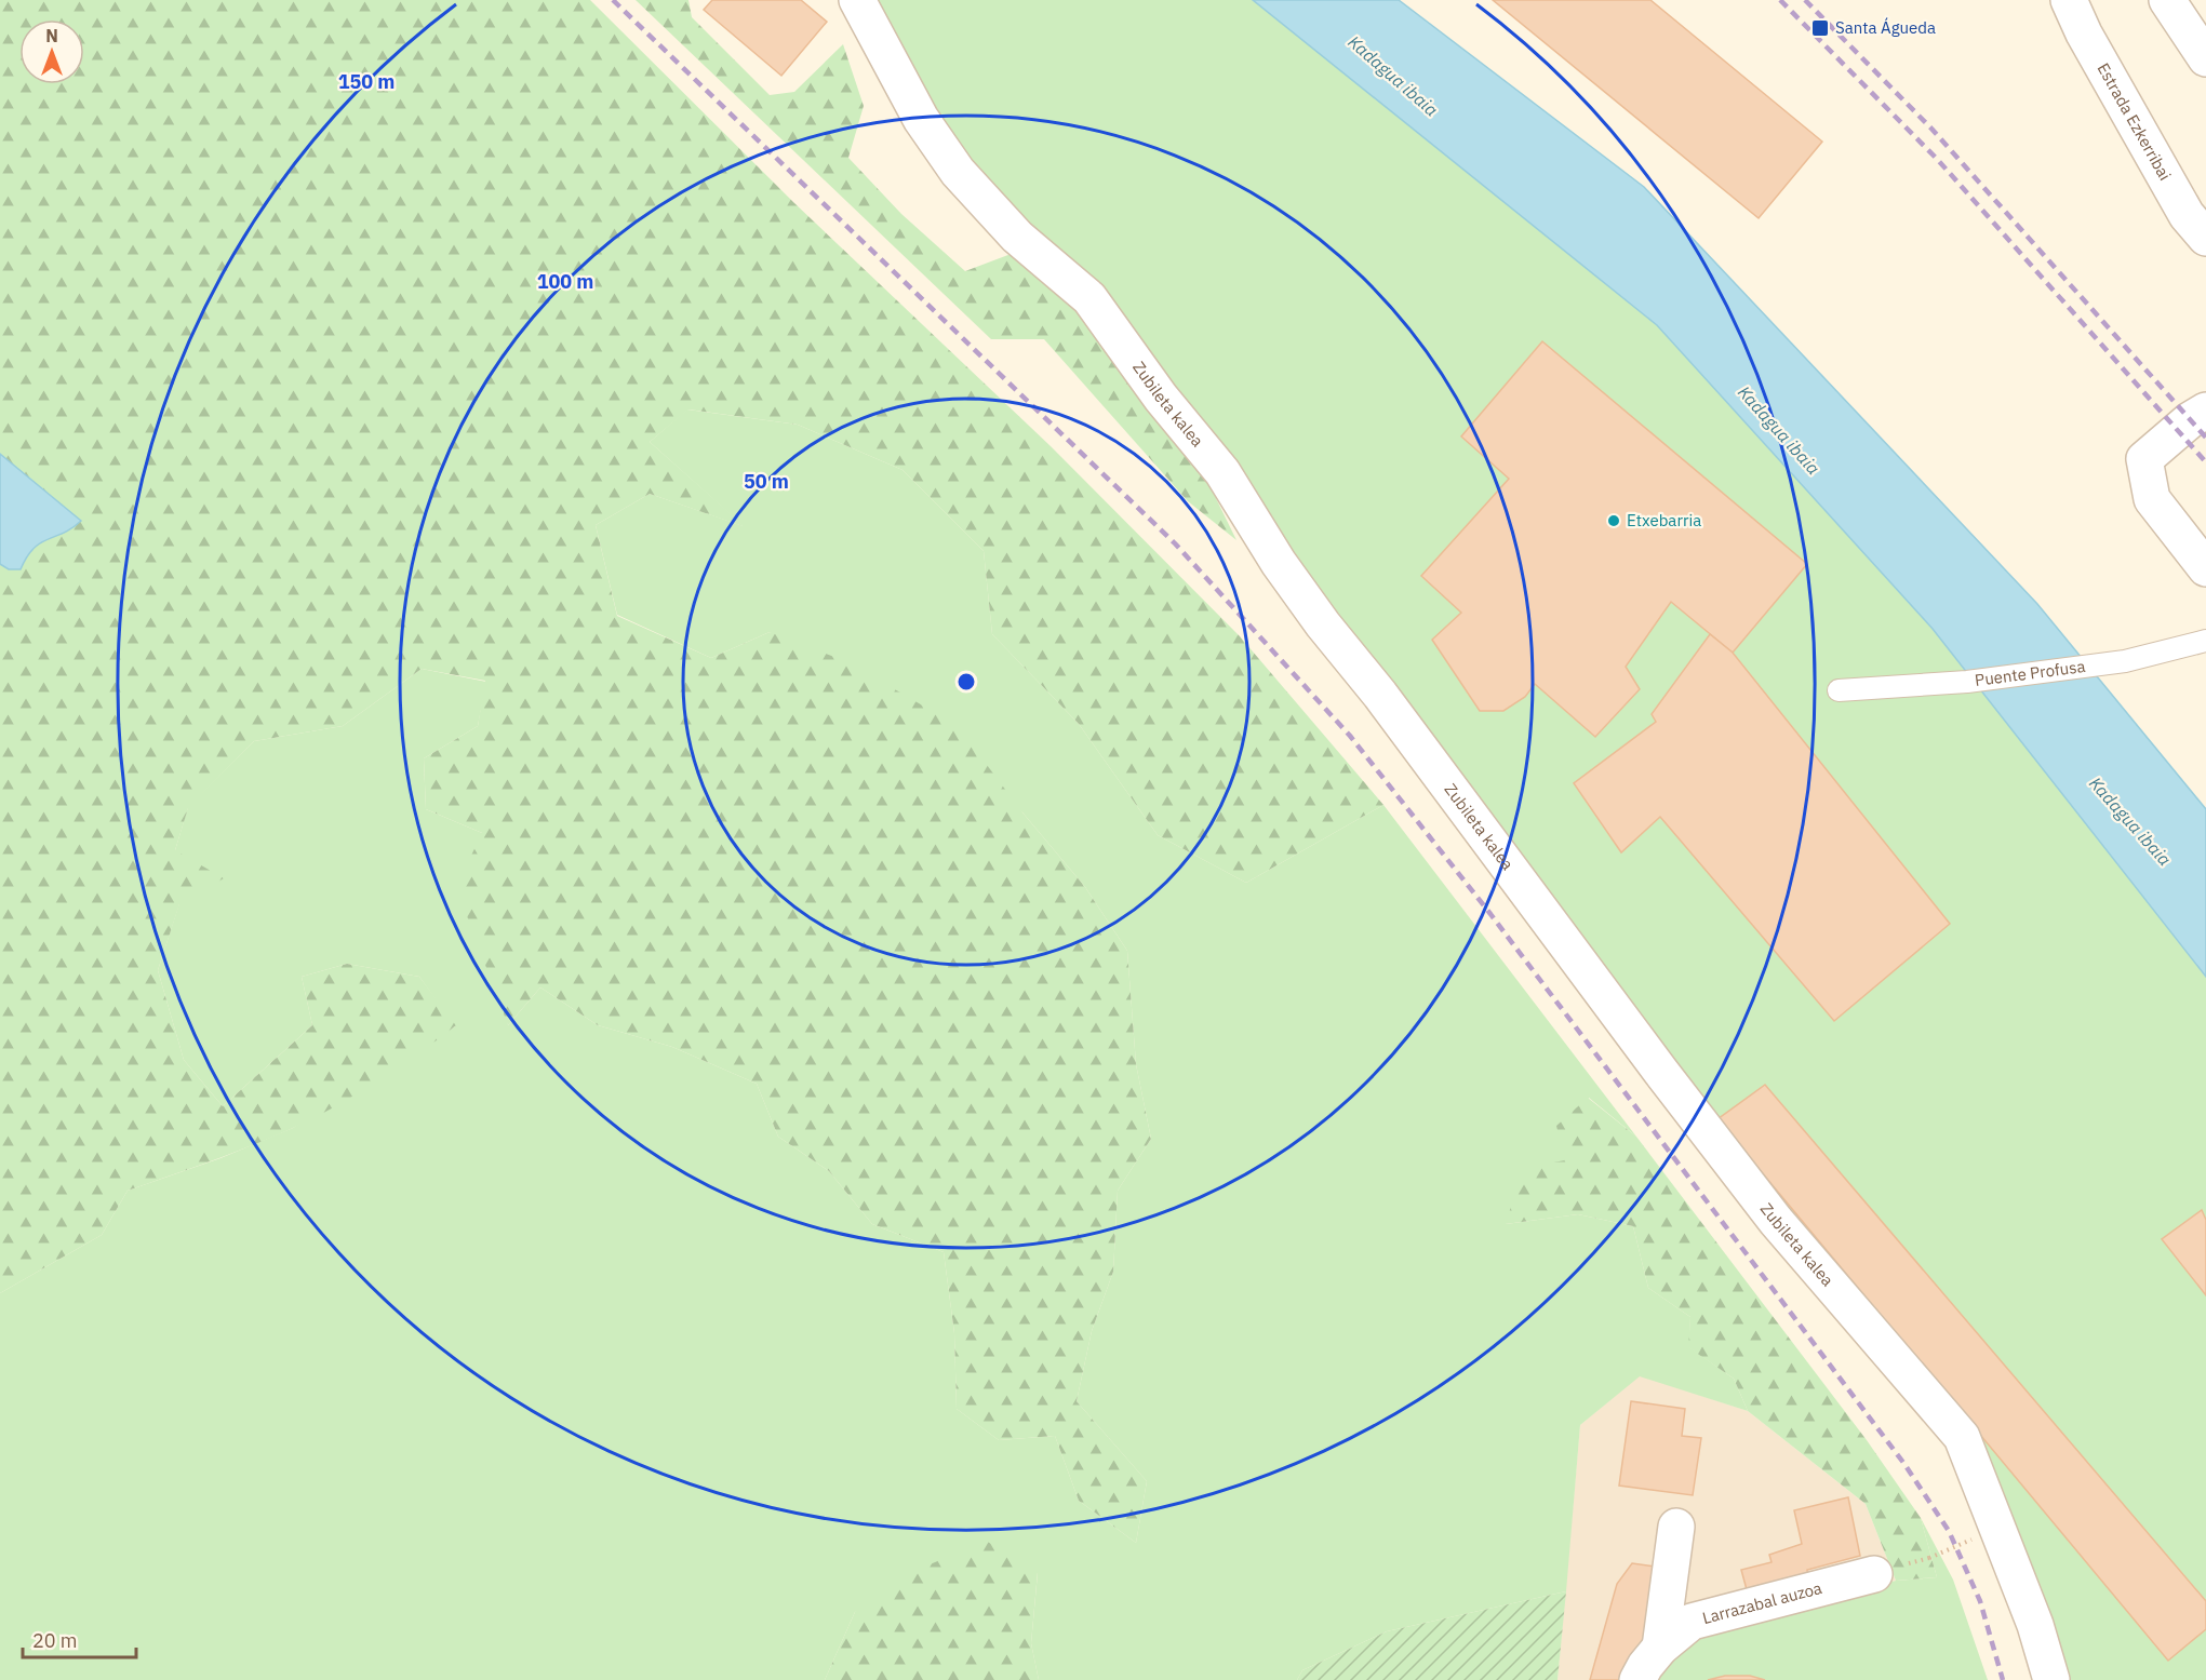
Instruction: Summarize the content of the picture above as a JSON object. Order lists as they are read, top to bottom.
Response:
{
  "streets": {
    "street": ["Estrada Ezkerribai", "Zubileta kalea", "Larrazabal auzoa"],
    "lane": ["Puente Profusa"]
  },
  "water": ["Kadagua ibaia"],
  "places": {
    "transit": ["Santa Águeda"],
    "other": ["Etxebarria"]
  },
  "scale_bar": "20 m",
  "north": "top",
  "rings": ["150 m", "100 m", "50 m"]
}
